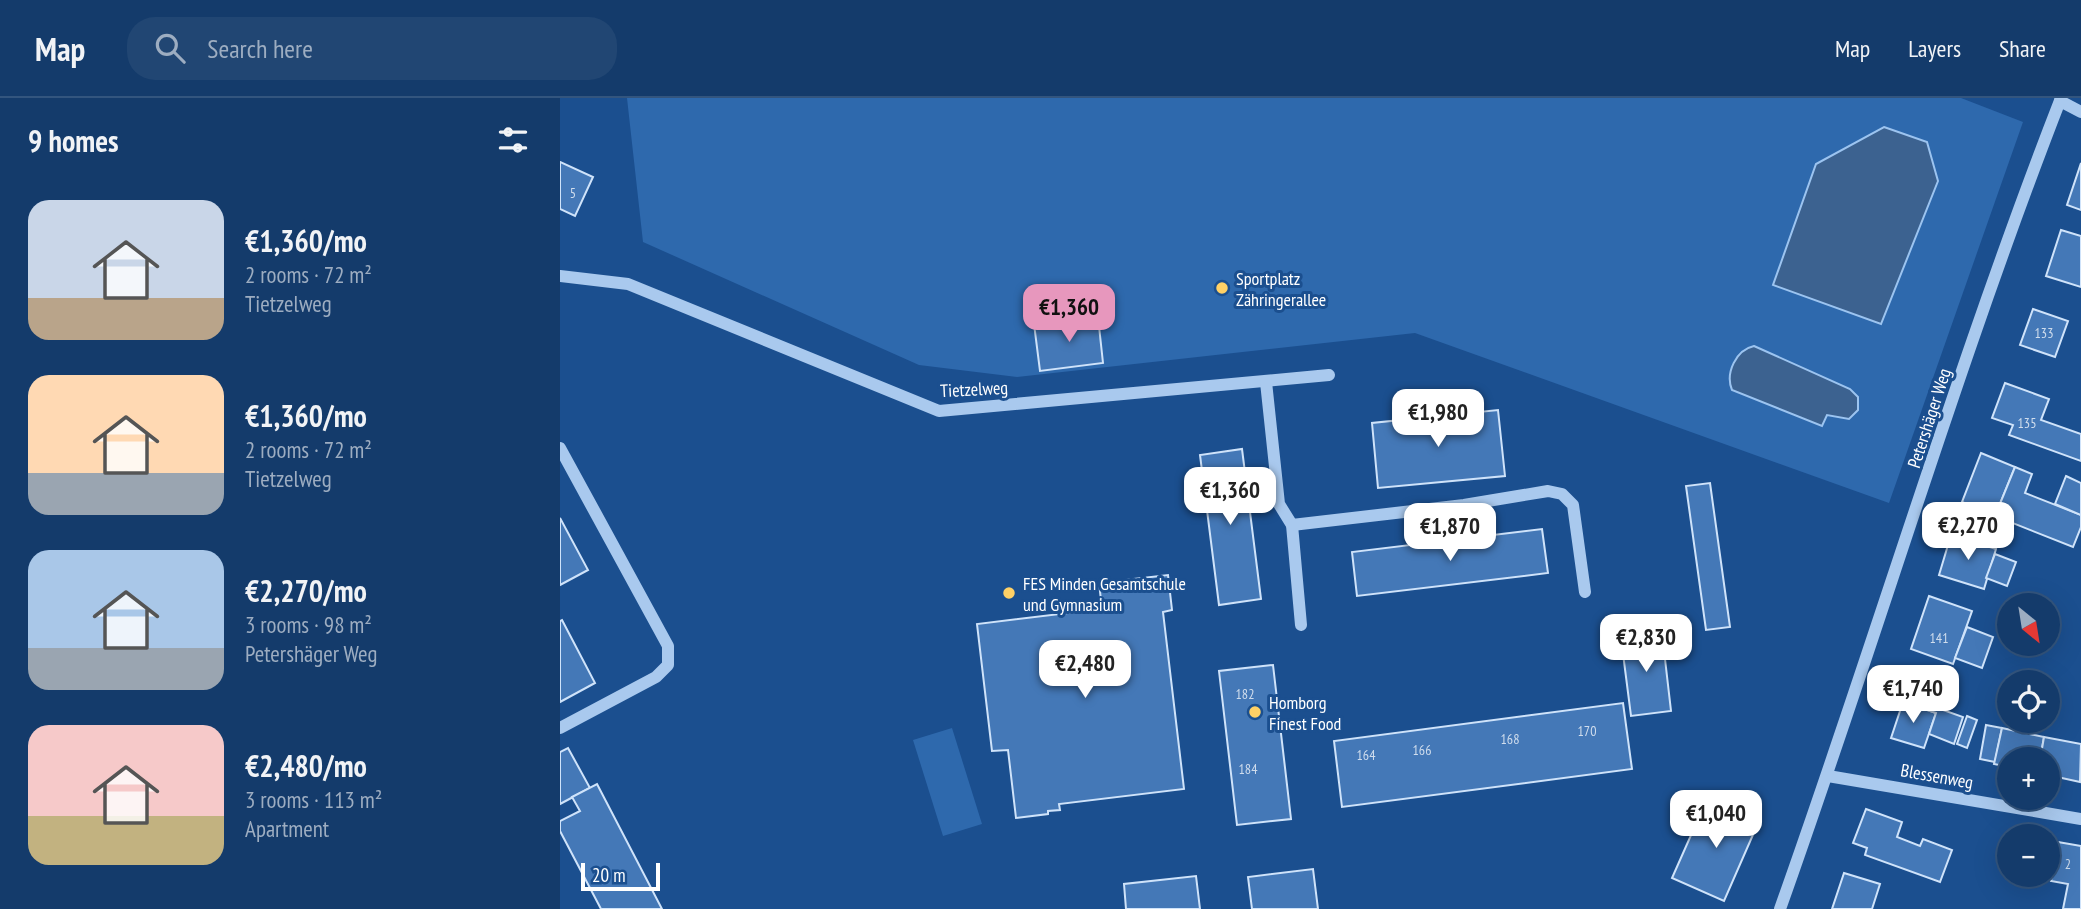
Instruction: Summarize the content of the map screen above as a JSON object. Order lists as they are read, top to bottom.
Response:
{
  "streets": {
    "street": ["Tietzelweg", "Petershäger Weg", "Blessenweg"]
  },
  "crossings": [
    ["Petershäger Weg", "Blessenweg"]
  ],
  "places": ["Sportplatz Zähringerallee", "FES Minden Gesamtschule und Gymnasium", "Homborg Finest Food"],
  "house_numbers": [
    "5",
    "133",
    "135",
    "141",
    "182",
    "170",
    "168",
    "166",
    "164",
    "184",
    "2"
  ],
  "scale_bar": "20 m",
  "north": "bottom right",
  "page": {
    "header": "Map",
    "search": "Search here",
    "nav": ["Map", "Layers", "Share"],
    "heading": "9 homes",
    "list": [
      {
        "name": "€1,360/mo",
        "note": "2 rooms · 72 m² · Tietzelweg"
      },
      {
        "name": "€1,360/mo",
        "note": "2 rooms · 72 m² · Tietzelweg"
      },
      {
        "name": "€2,270/mo",
        "note": "3 rooms · 98 m² · Petershäger Weg"
      },
      {
        "name": "€2,480/mo",
        "note": "3 rooms · 113 m² · Apartment"
      }
    ],
    "price": [
      "€1,360",
      "€1,980",
      "€1,360",
      "€2,270",
      "€1,870",
      "€2,830",
      "€2,480",
      "€1,740",
      "€1,040"
    ],
    "map_buttons": ["+", "−"],
    "scale": "20 m"
  }
}
